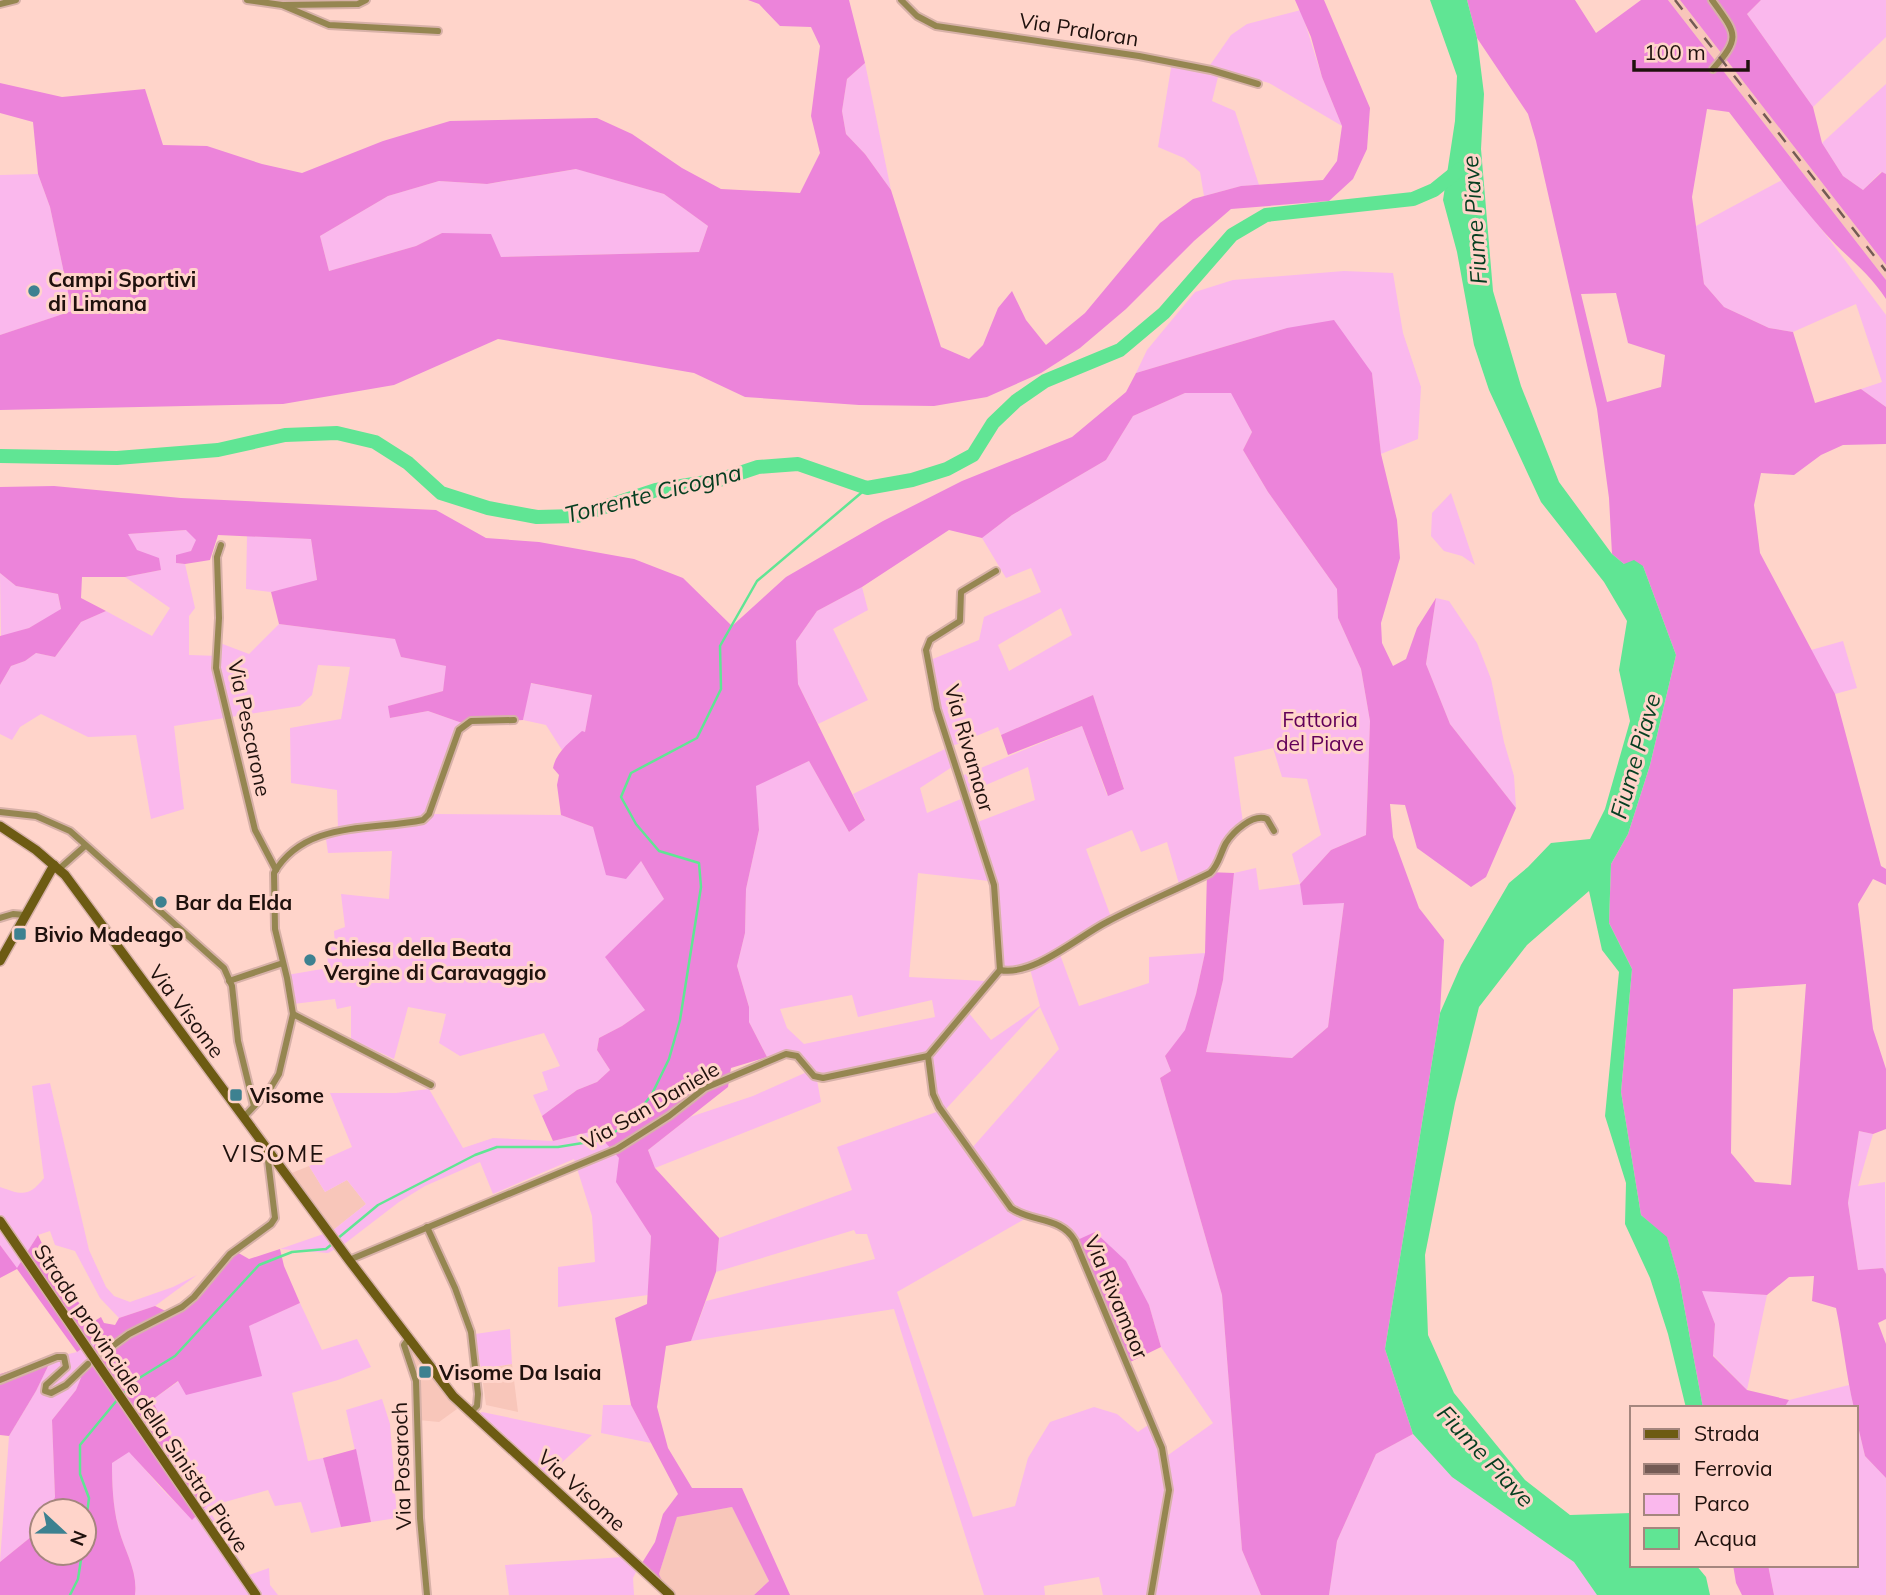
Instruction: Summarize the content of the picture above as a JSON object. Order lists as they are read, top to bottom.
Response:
{
  "streets": {
    "street": [
      "Via Praloran",
      "Via Pescarone",
      "Via Rivamaor",
      "Via Visome",
      "Via San Daniele",
      "Strada provinciale della Sinistra Piave",
      "Via Posaroch"
    ]
  },
  "crossings": [
    ["Via Rivamaor", "Via San Daniele"],
    ["Via Visome", "Via San Daniele"],
    ["Via Visome", "Via Posaroch"]
  ],
  "districts": ["VISOME"],
  "water": ["Fiume Piave", "Torrente Cicogna"],
  "parks": ["Fattoria del Piave"],
  "places": {
    "other": ["Campi Sportivi di Limana", "Bar da Elda", "Chiesa della Beata Vergine di Caravaggio"],
    "transit": ["Bivio Madeago", "Visome", "Visome Da Isaia"]
  },
  "legend": [
    "Strada",
    "Ferrovia",
    "Parco",
    "Acqua"
  ],
  "scale_bar": "100 m",
  "north": "right"
}
